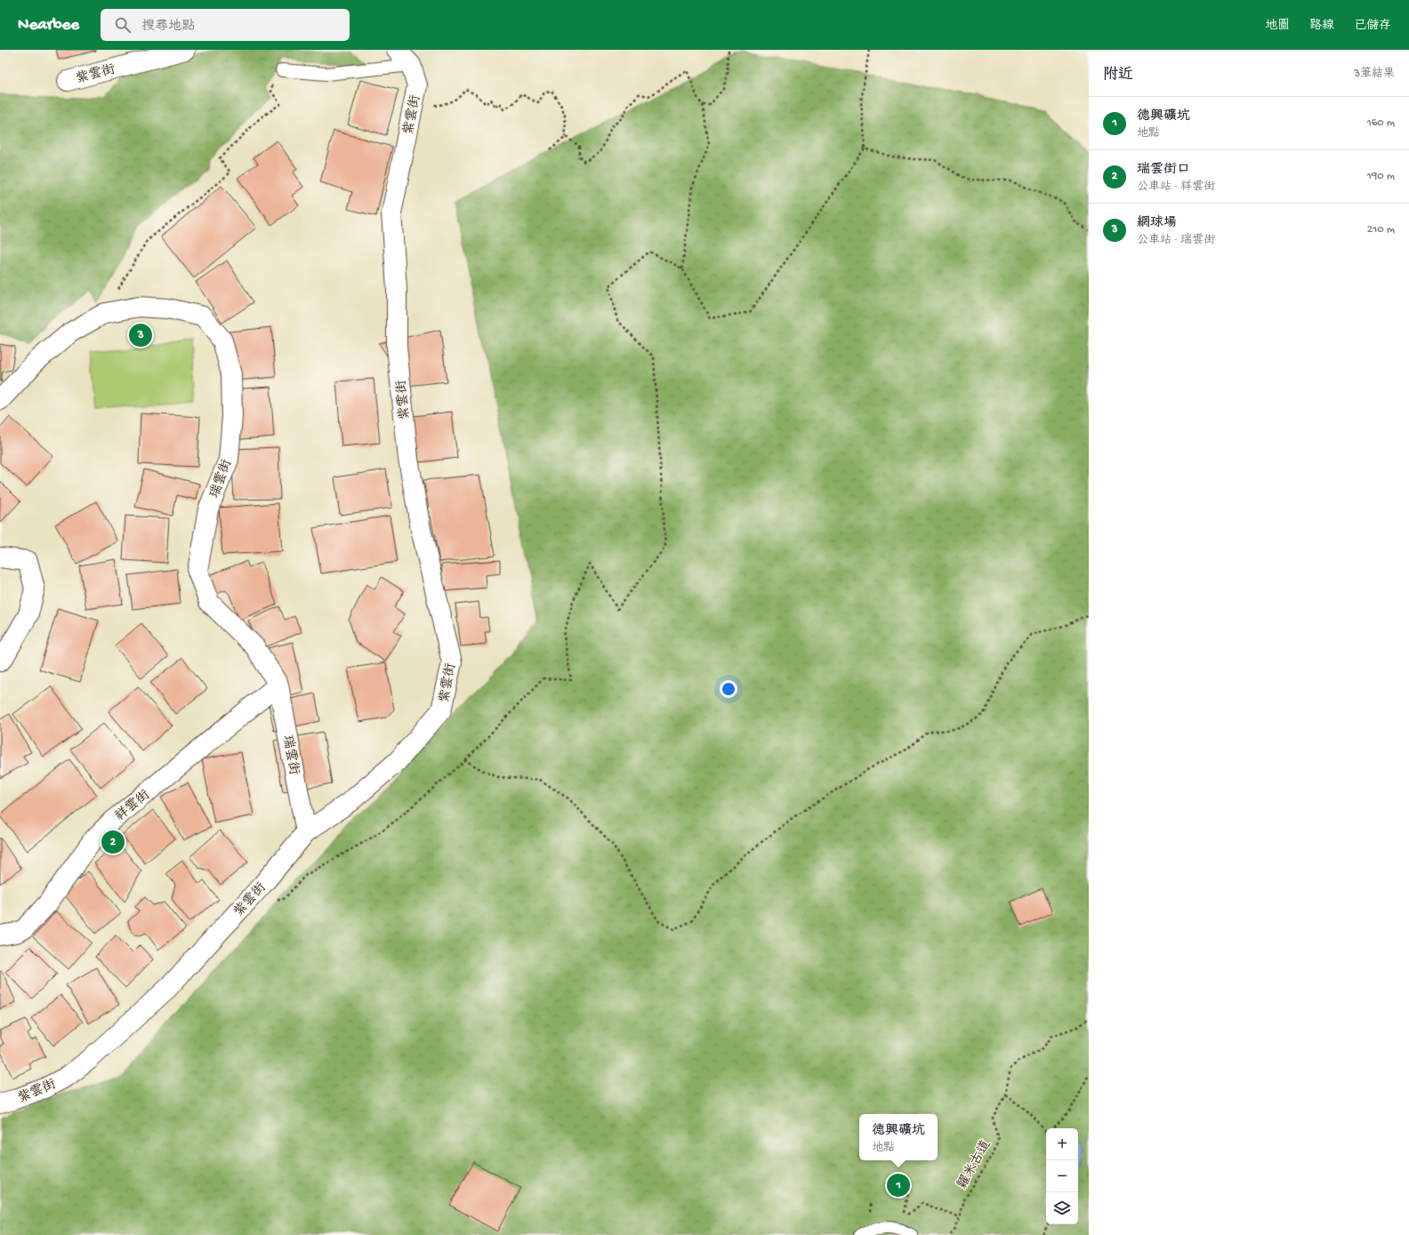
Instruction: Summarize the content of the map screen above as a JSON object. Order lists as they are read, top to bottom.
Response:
{
  "streets": {
    "street": ["紫雲街", "瑞雲街", "祥雲街"],
    "path": ["糶米古道"]
  },
  "crossings": [
    ["紫雲街", "瑞雲街"],
    ["瑞雲街", "祥雲街"]
  ],
  "page": {
    "header": "Nearbee",
    "search": "搜尋地點",
    "nav": ["地圖", "路線", "已儲存"],
    "heading": ["附近", "3筆結果"],
    "list": [
      {
        "mark": "1",
        "name": "德興礦坑",
        "note": "地點",
        "value": "160 m"
      },
      {
        "mark": "2",
        "name": "瑞雲街口",
        "note": "公車站 · 祥雲街",
        "value": "190 m"
      },
      {
        "mark": "3",
        "name": "網球場",
        "note": "公車站 · 瑞雲街",
        "value": "210 m"
      }
    ],
    "pins": ["3", "2", "1"],
    "popup": ["德興礦坑", "地點"],
    "map_buttons": ["+", "−"]
  }
}
